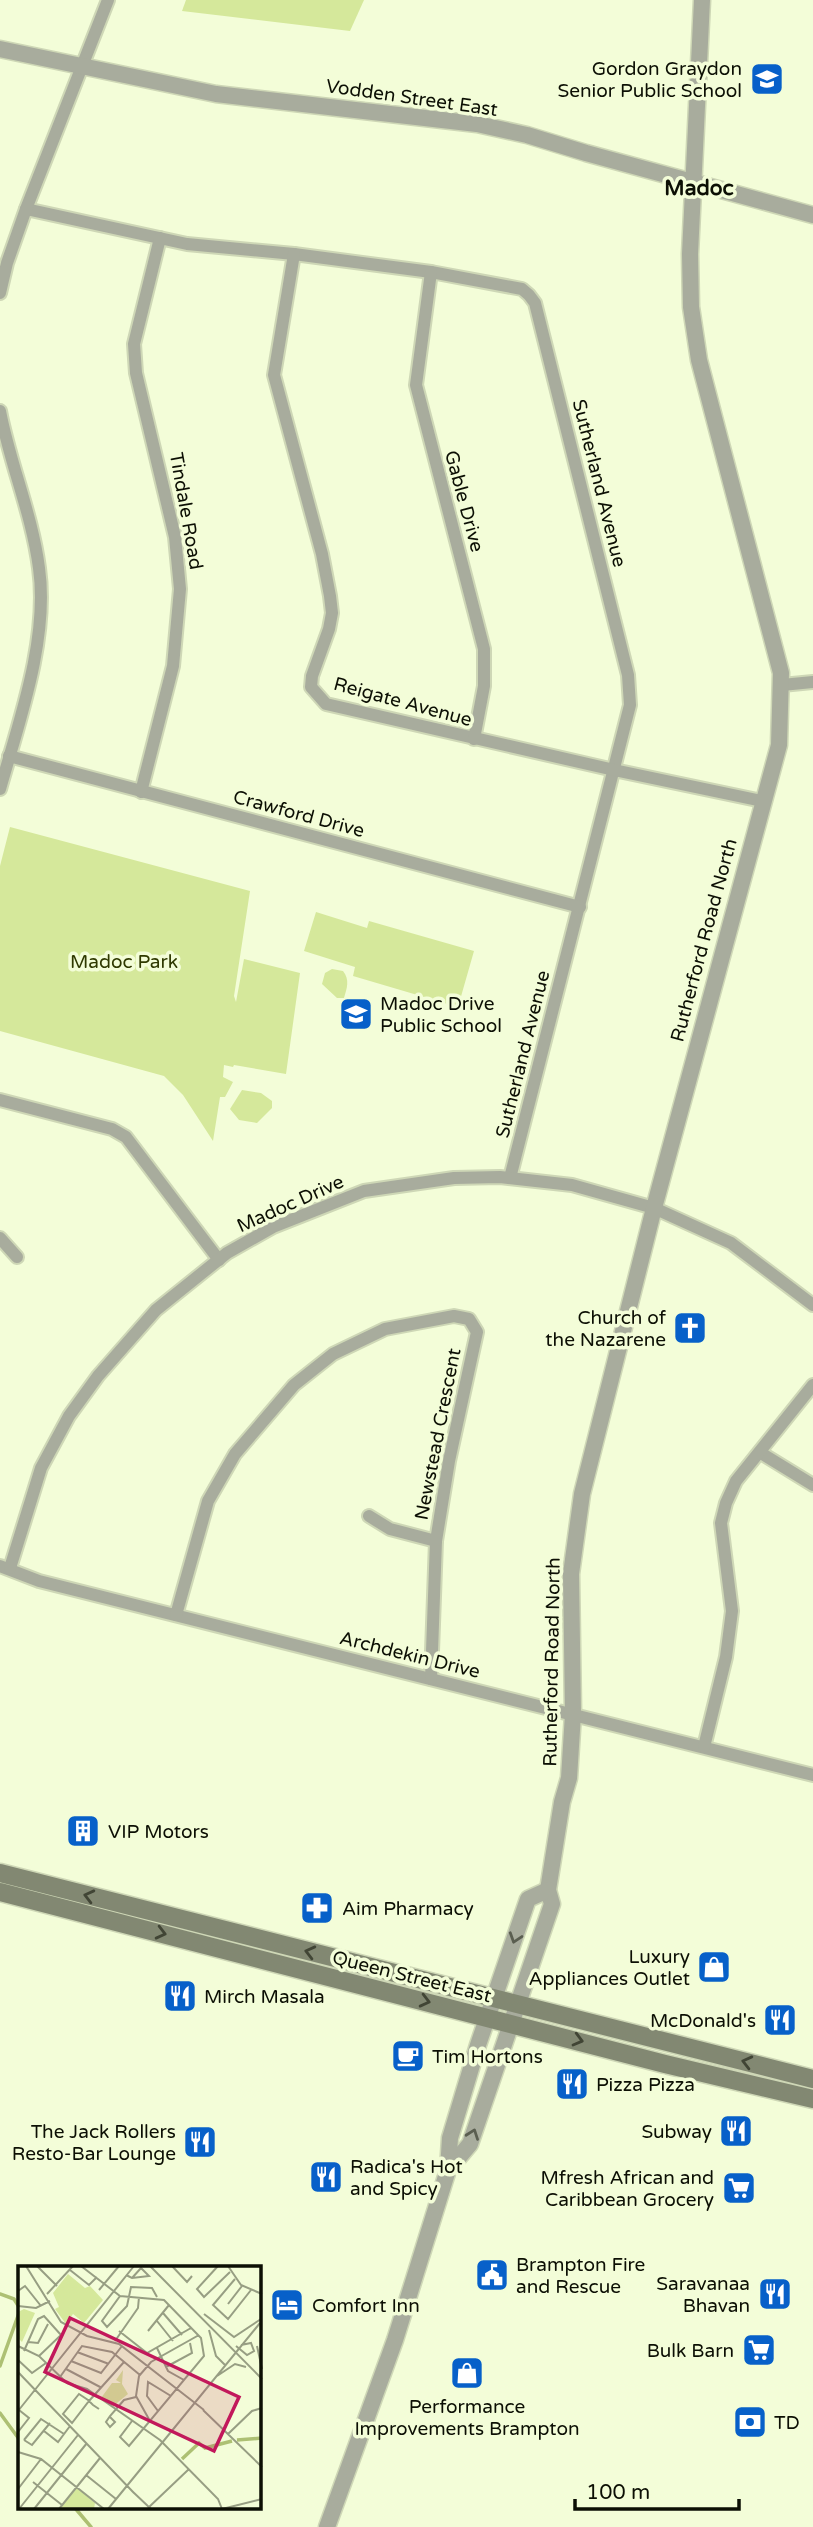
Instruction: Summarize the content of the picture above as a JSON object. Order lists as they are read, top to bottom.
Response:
{
  "streets": {
    "main road": ["Queen Street East"],
    "street": [
      "Vodden Street East",
      "Sutherland Avenue",
      "Gable Drive",
      "Tindale Road",
      "Reigate Avenue",
      "Crawford Drive",
      "Rutherford Road North",
      "Madoc Drive",
      "Newstead Crescent",
      "Archdekin Drive"
    ]
  },
  "crossings": [
    ["Vodden Street East", "Rutherford Road North"],
    ["Sutherland Avenue", "Gable Drive"],
    ["Sutherland Avenue", "Tindale Road"],
    ["Sutherland Avenue", "Reigate Avenue"],
    ["Sutherland Avenue", "Crawford Drive"],
    ["Sutherland Avenue", "Madoc Drive"],
    ["Gable Drive", "Reigate Avenue"],
    ["Tindale Road", "Crawford Drive"],
    ["Reigate Avenue", "Rutherford Road North"],
    ["Rutherford Road North", "Madoc Drive"],
    ["Rutherford Road North", "Archdekin Drive"],
    ["Rutherford Road North", "Queen Street East"],
    ["Madoc Drive", "Archdekin Drive"],
    ["Newstead Crescent", "Archdekin Drive"]
  ],
  "districts": ["Madoc"],
  "parks": ["Madoc Park"],
  "places": {
    "school or university": ["Gordon Graydon Senior Public School", "Madoc Drive Public School"],
    "church": ["Church of the Nazarene"],
    "building": ["VIP Motors"],
    "pharmacy": ["Aim Pharmacy"],
    "shop": ["Luxury Appliances Outlet", "Performance Improvements Brampton"],
    "restaurant": [
      "Mirch Masala",
      "McDonald's",
      "Pizza Pizza",
      "Subway",
      "The Jack Rollers Resto-Bar Lounge",
      "Radica's Hot and Spicy",
      "Saravanaa Bhavan"
    ],
    "cafe": ["Tim Hortons"],
    "supermarket": ["Mfresh African and Caribbean Grocery", "Bulk Barn"],
    "public building": ["Brampton Fire and Rescue"],
    "hotel": ["Comfort Inn"],
    "bank": ["TD"]
  },
  "scale_bar": "100 m"
}
